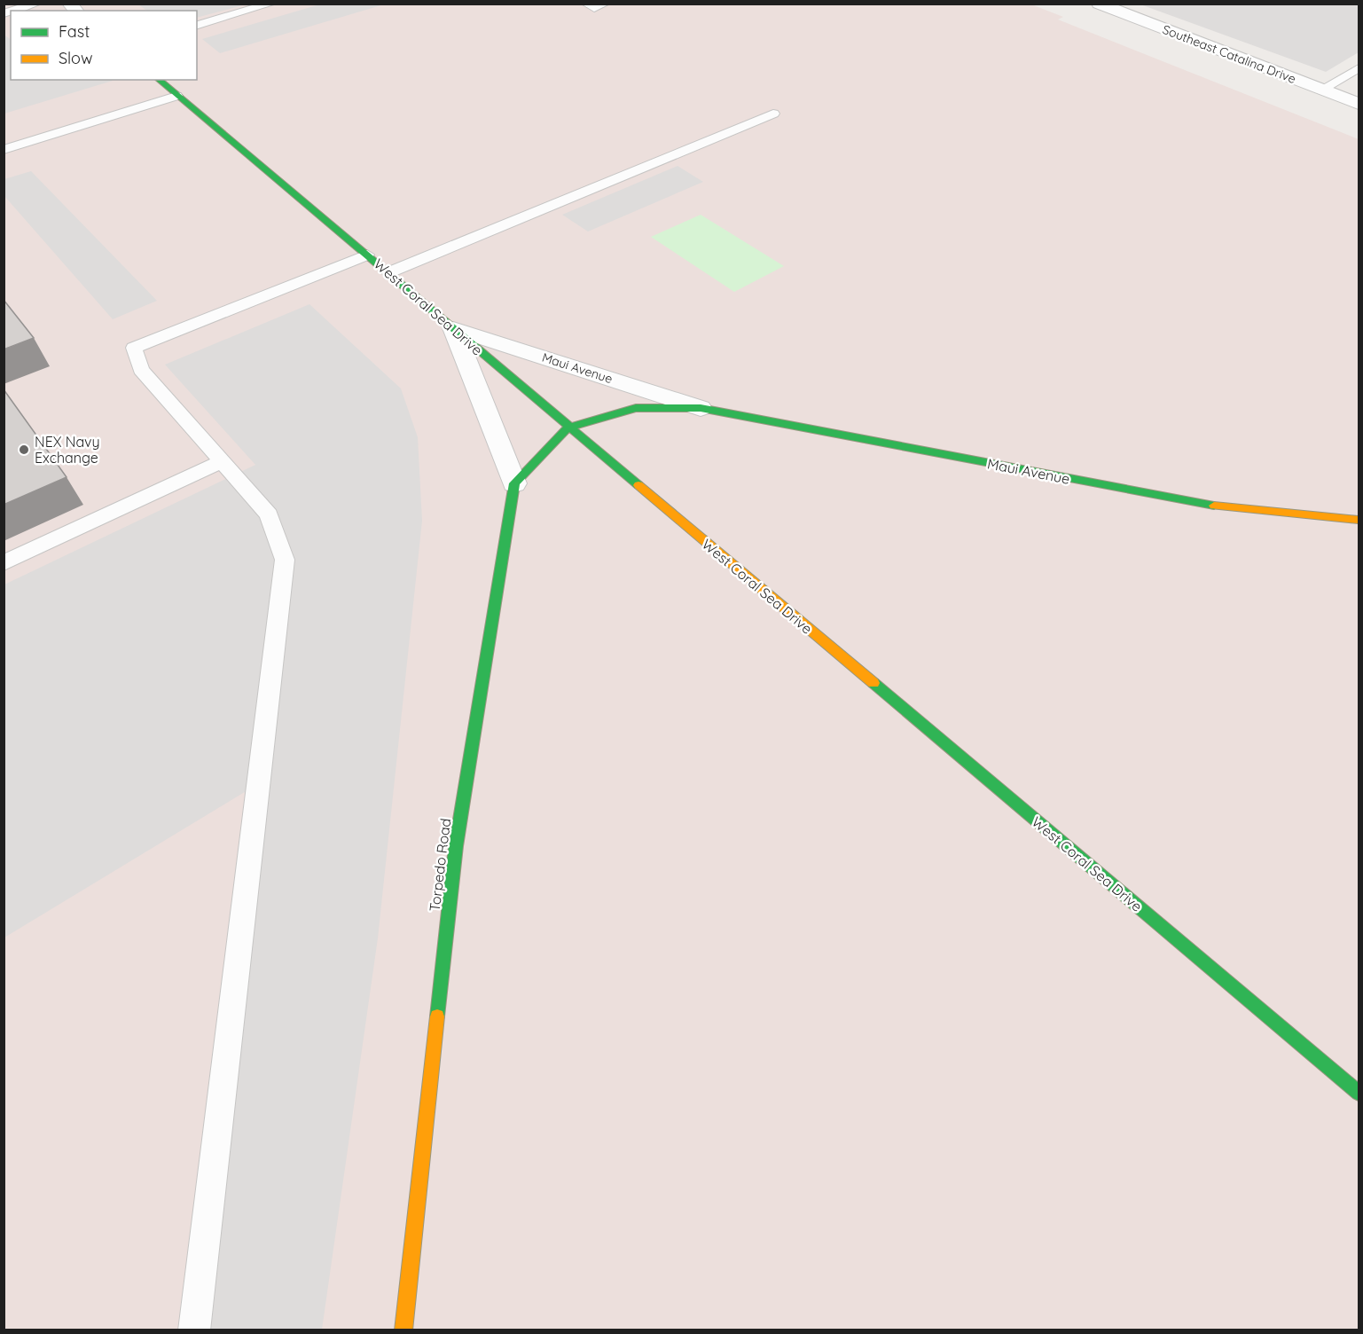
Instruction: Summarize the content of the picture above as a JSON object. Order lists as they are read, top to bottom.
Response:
{
  "streets": {
    "street": [
      "Southeast Catalina Drive",
      "West Coral Sea Drive",
      "Maui Avenue",
      "Torpedo Road"
    ]
  },
  "crossings": [
    ["West Coral Sea Drive", "Maui Avenue"]
  ],
  "places": ["NEX Navy Exchange"],
  "legend": ["Fast", "Slow"]
}
